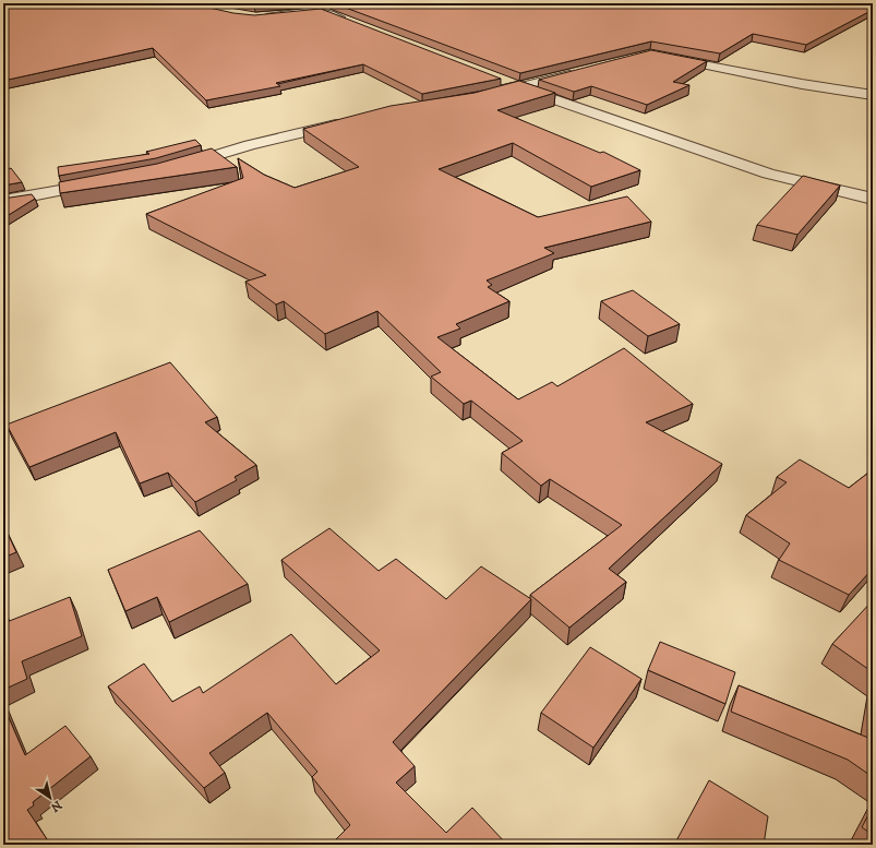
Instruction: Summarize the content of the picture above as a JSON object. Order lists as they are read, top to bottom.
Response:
{
  "north": "bottom right"
}
